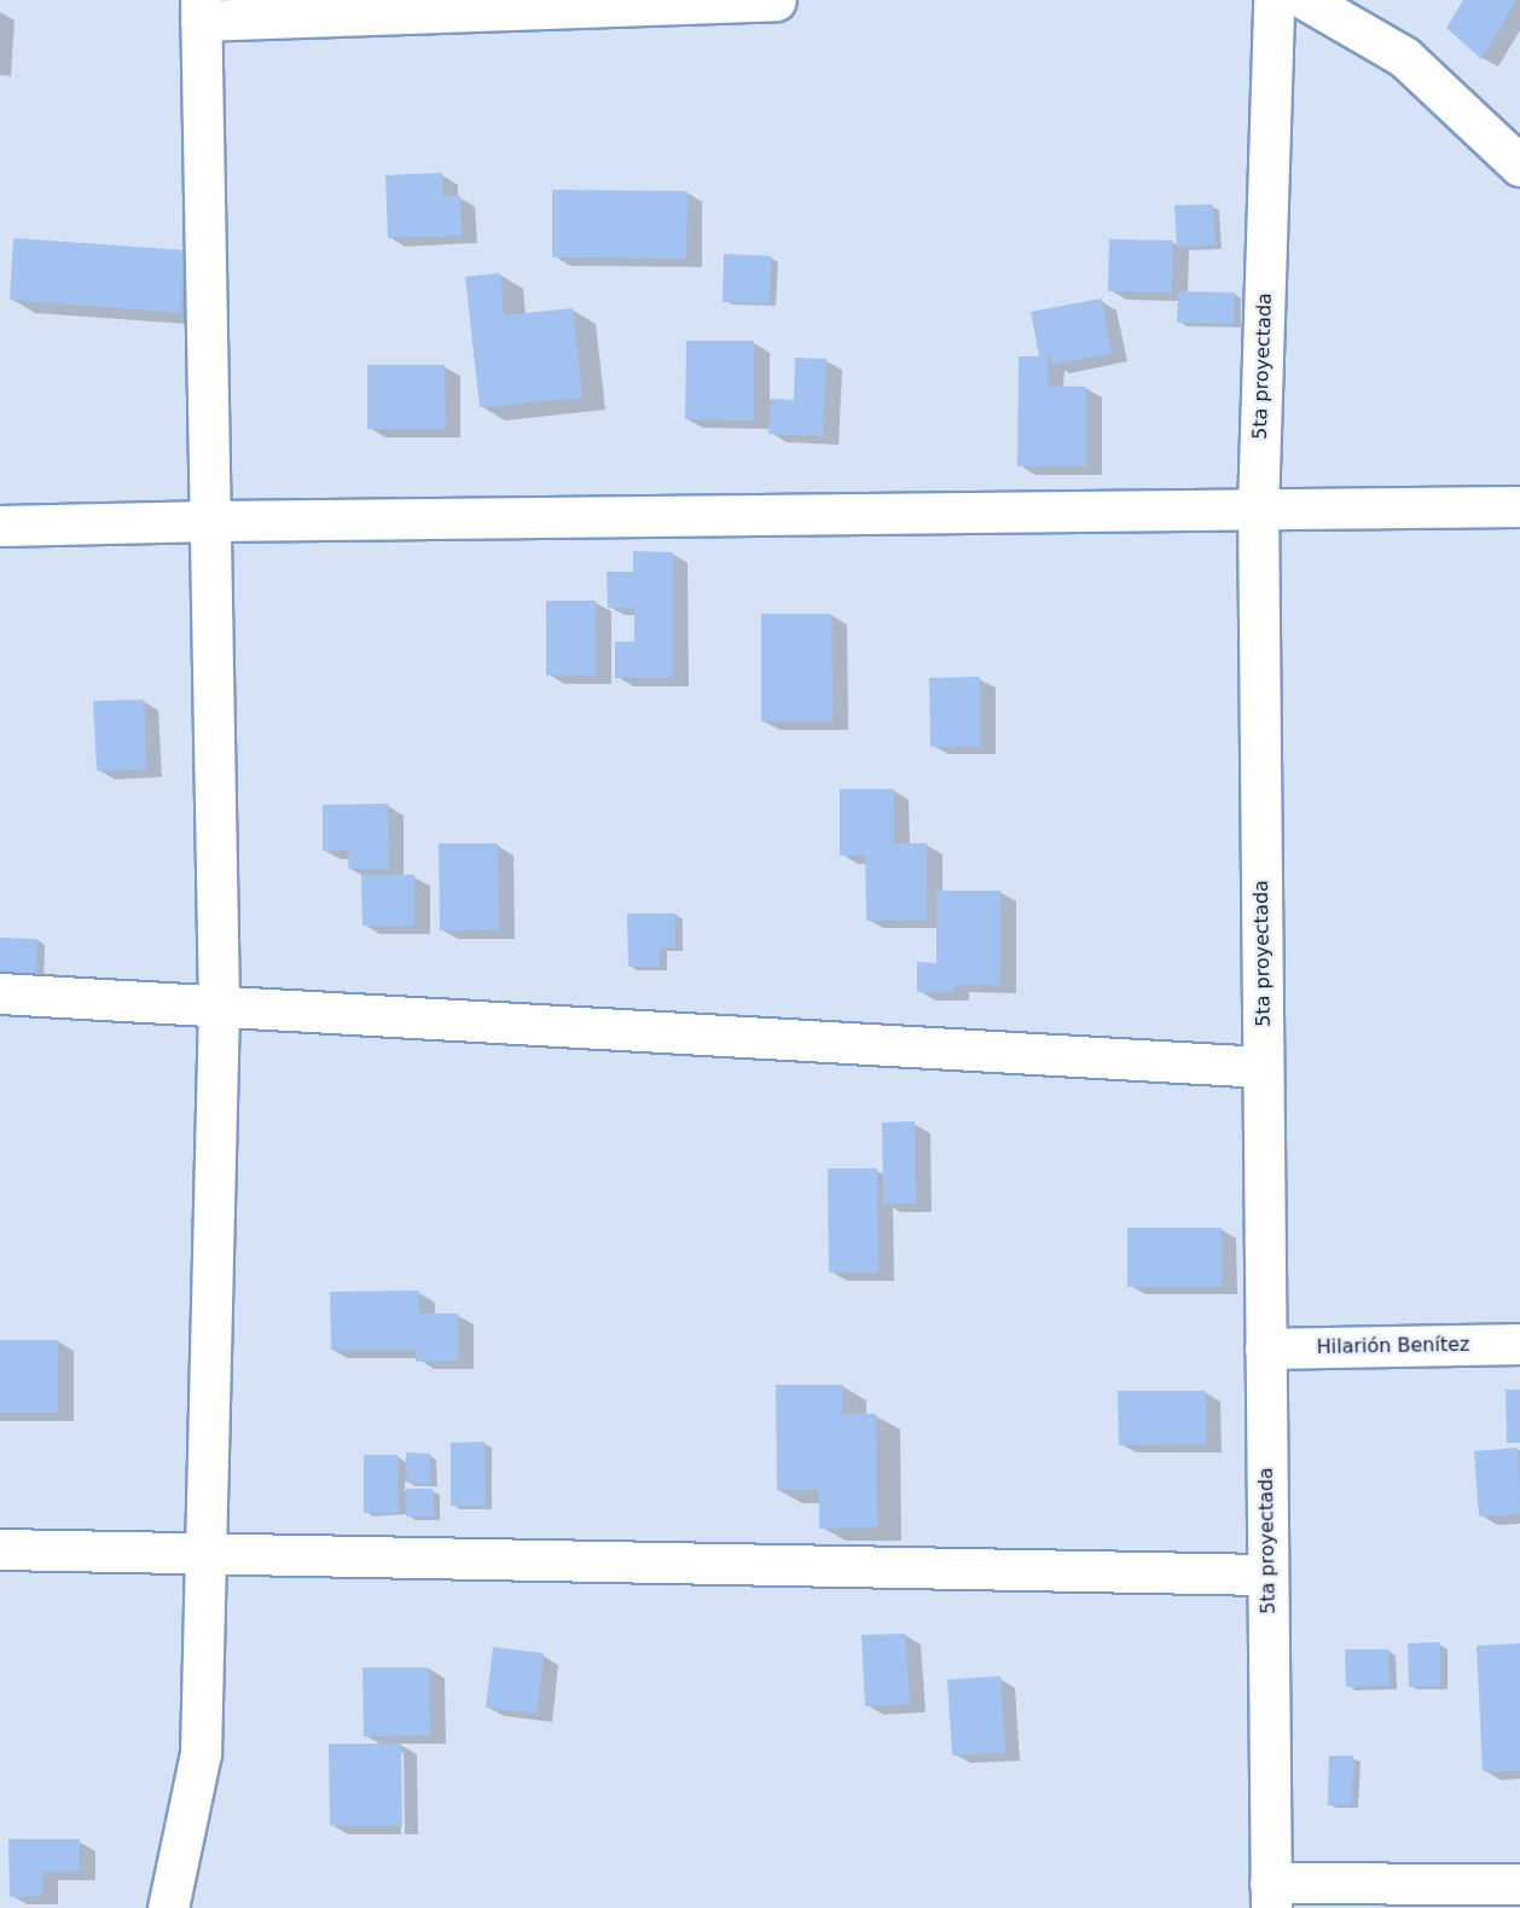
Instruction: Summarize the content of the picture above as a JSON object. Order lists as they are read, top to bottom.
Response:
{
  "streets": {
    "street": ["5ta proyectada", "Hilarión Benítez"]
  },
  "crossings": [
    ["5ta proyectada", "Hilarión Benítez"]
  ]
}
